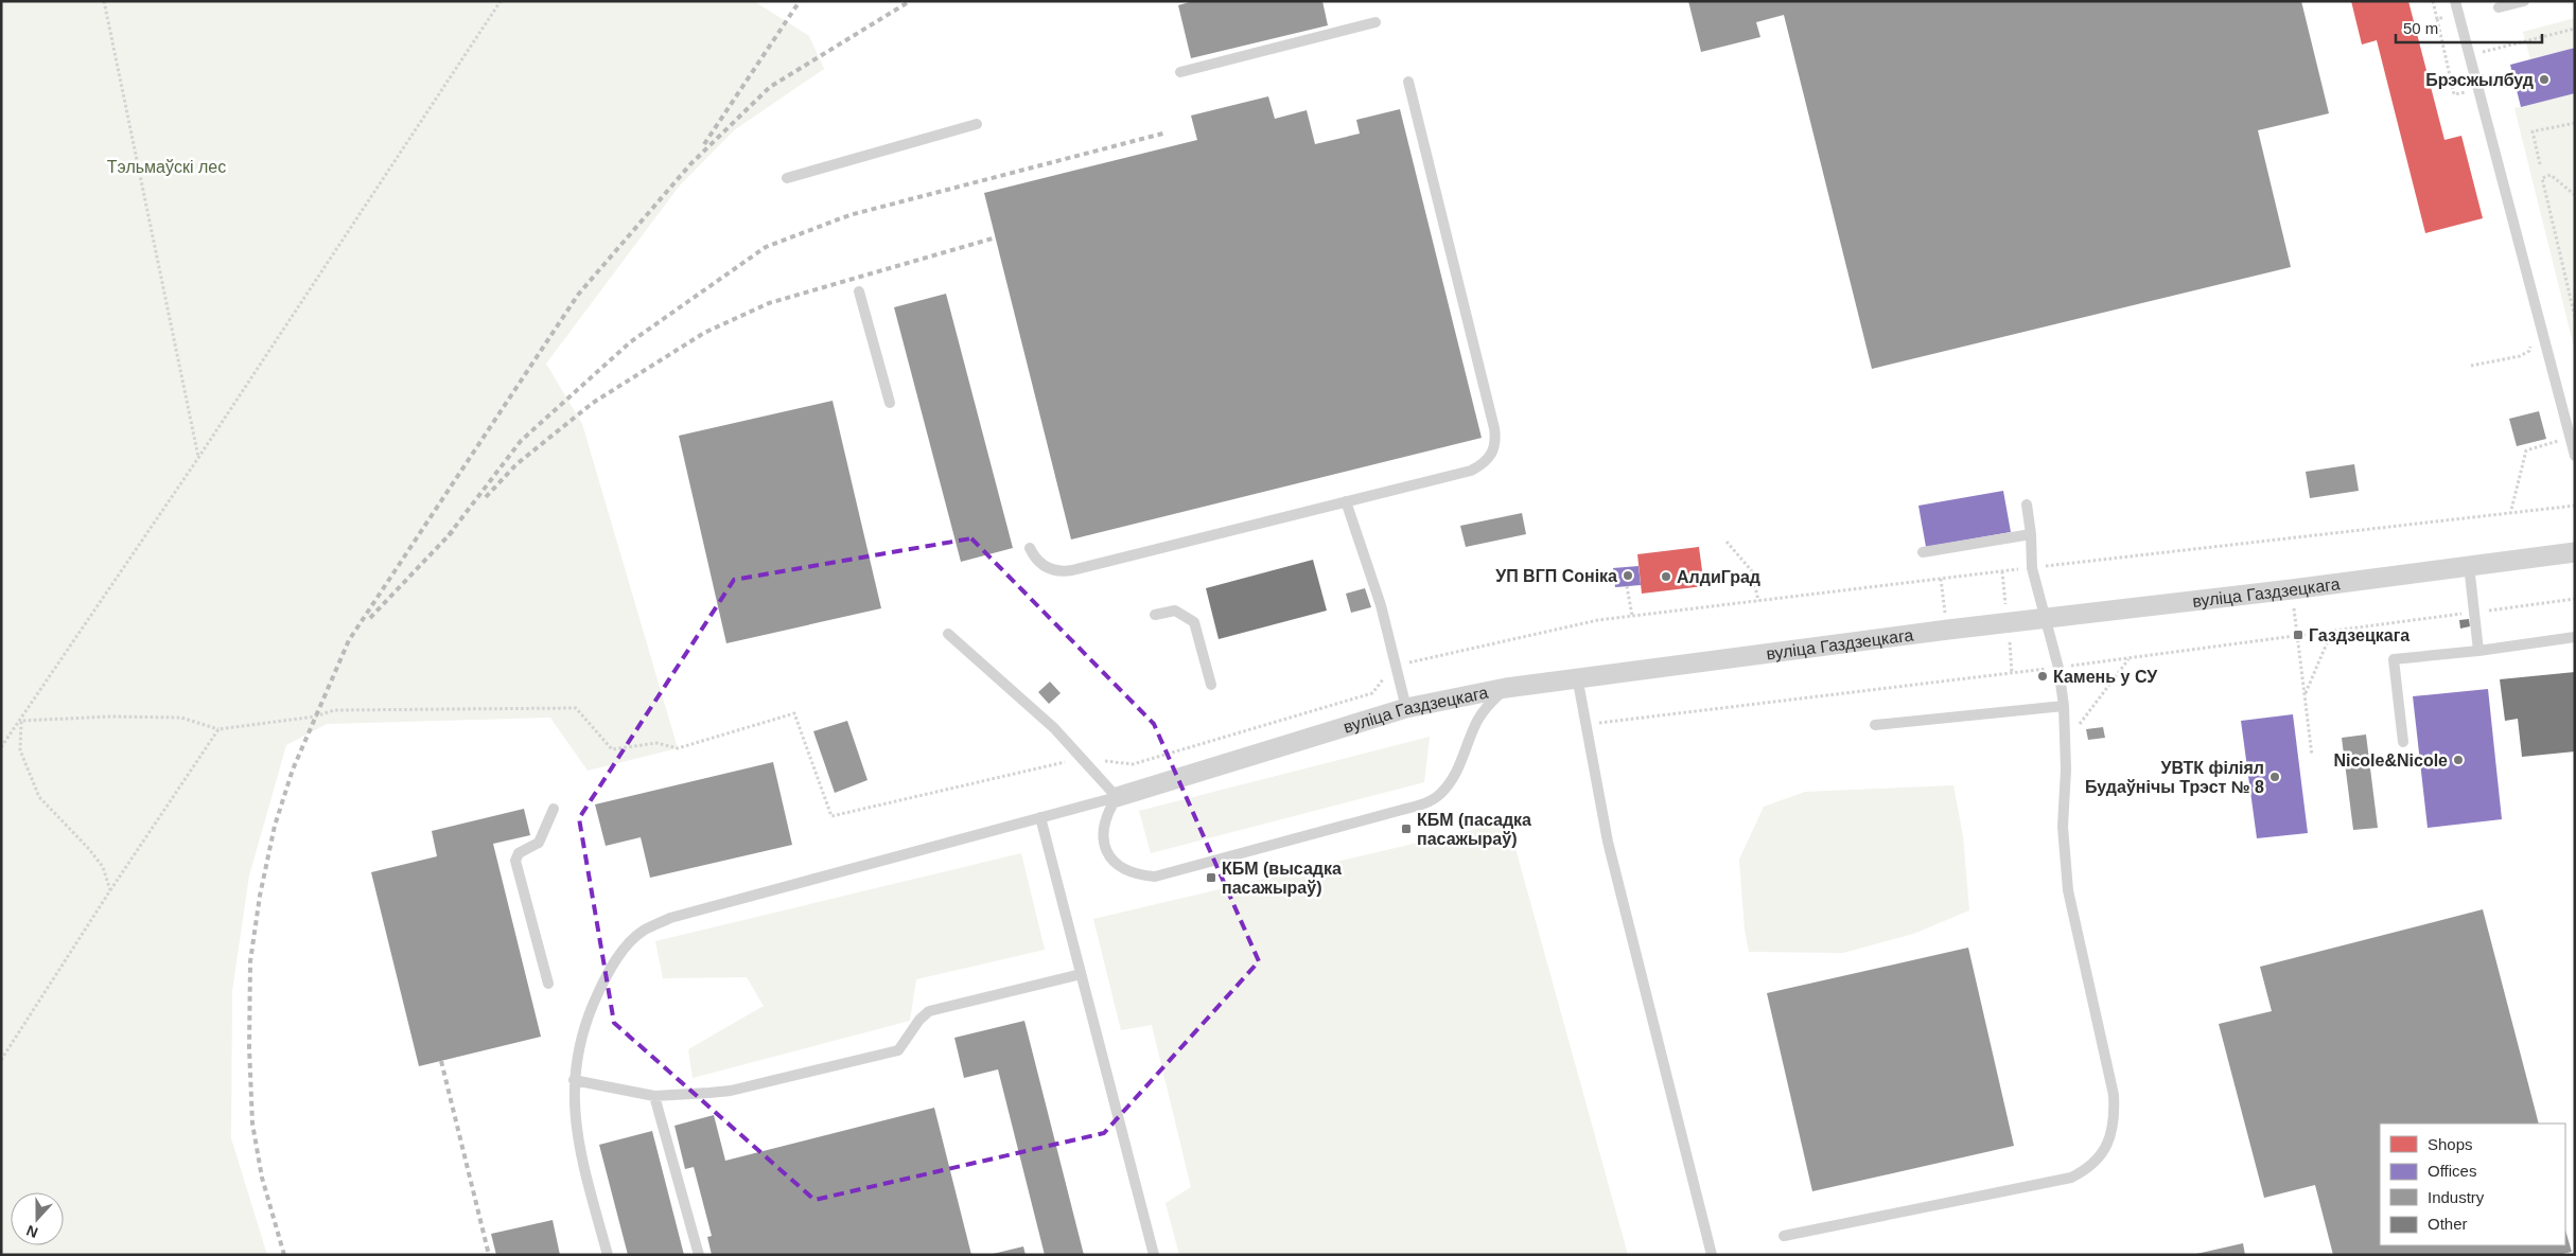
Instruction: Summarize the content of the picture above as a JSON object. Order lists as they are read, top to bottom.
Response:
{
  "streets": {
    "street": ["вуліца Газдзецкага"]
  },
  "parks": ["Тэльмаўскі лес"],
  "places": {
    "other": [
      "Брэсжылбуд",
      "УП ВГП Соніка",
      "АлдиГрад",
      "Камень у СУ",
      "Nicole&Nicole",
      "УВТК філіял Будаўнічы Трэст № 8"
    ],
    "transit": ["Газдзецкага", "КБМ (пасадка пасажыраў)", "КБМ (высадка пасажыраў)"]
  },
  "legend": [
    "Shops",
    "Offices",
    "Industry",
    "Other"
  ],
  "scale_bar": "50 m",
  "north": "bottom"
}
